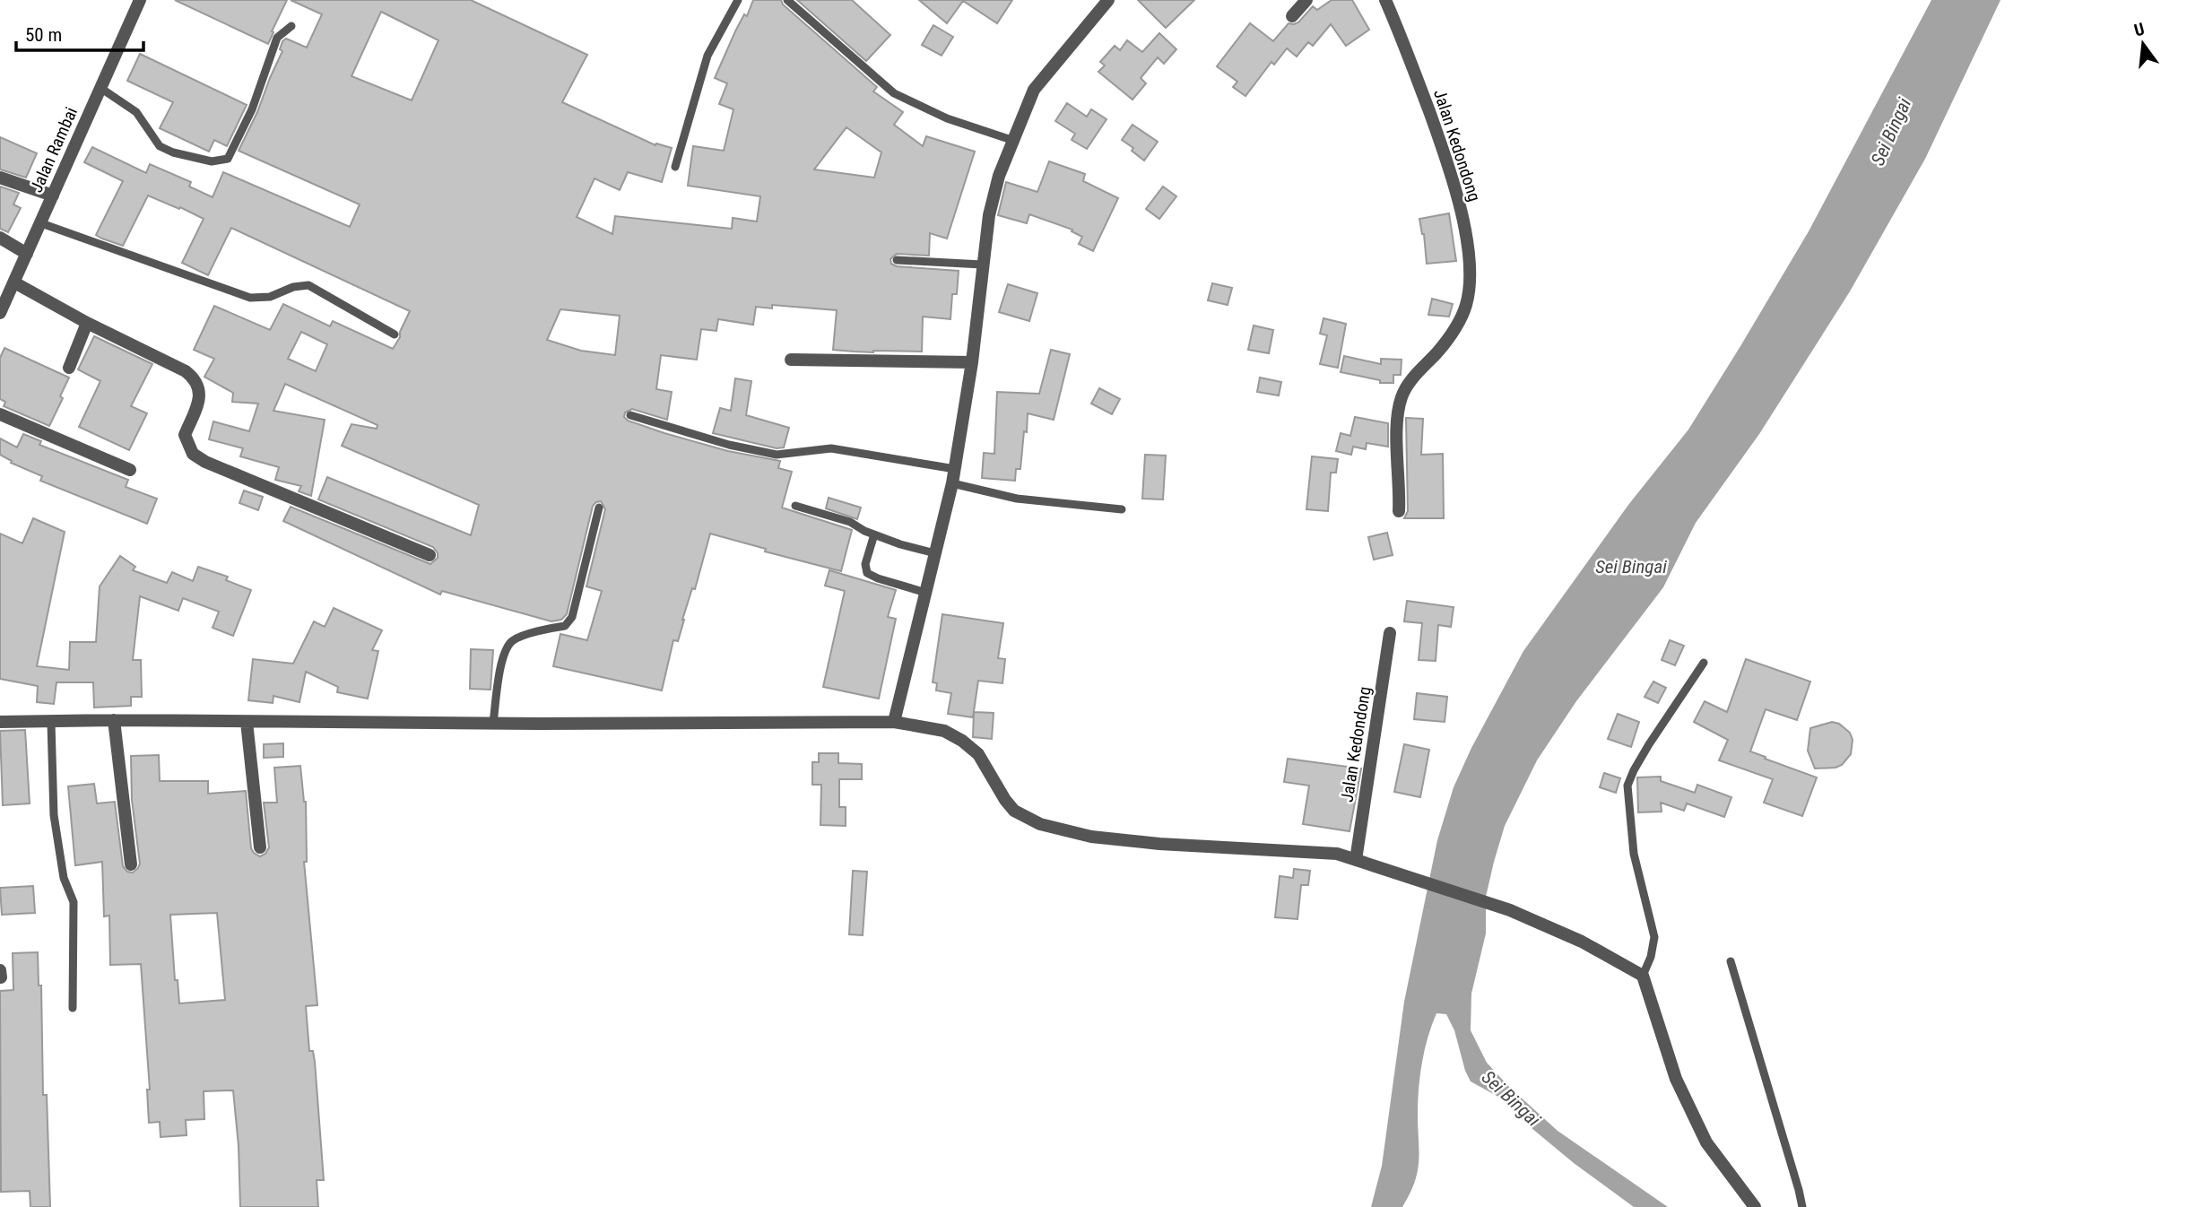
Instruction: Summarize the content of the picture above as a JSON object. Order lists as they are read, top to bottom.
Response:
{
  "streets": {
    "street": ["Jalan Kedondong", "Jalan Rambai"]
  },
  "water": ["Sei Bingai"],
  "scale_bar": "50 m",
  "north": "top"
}
